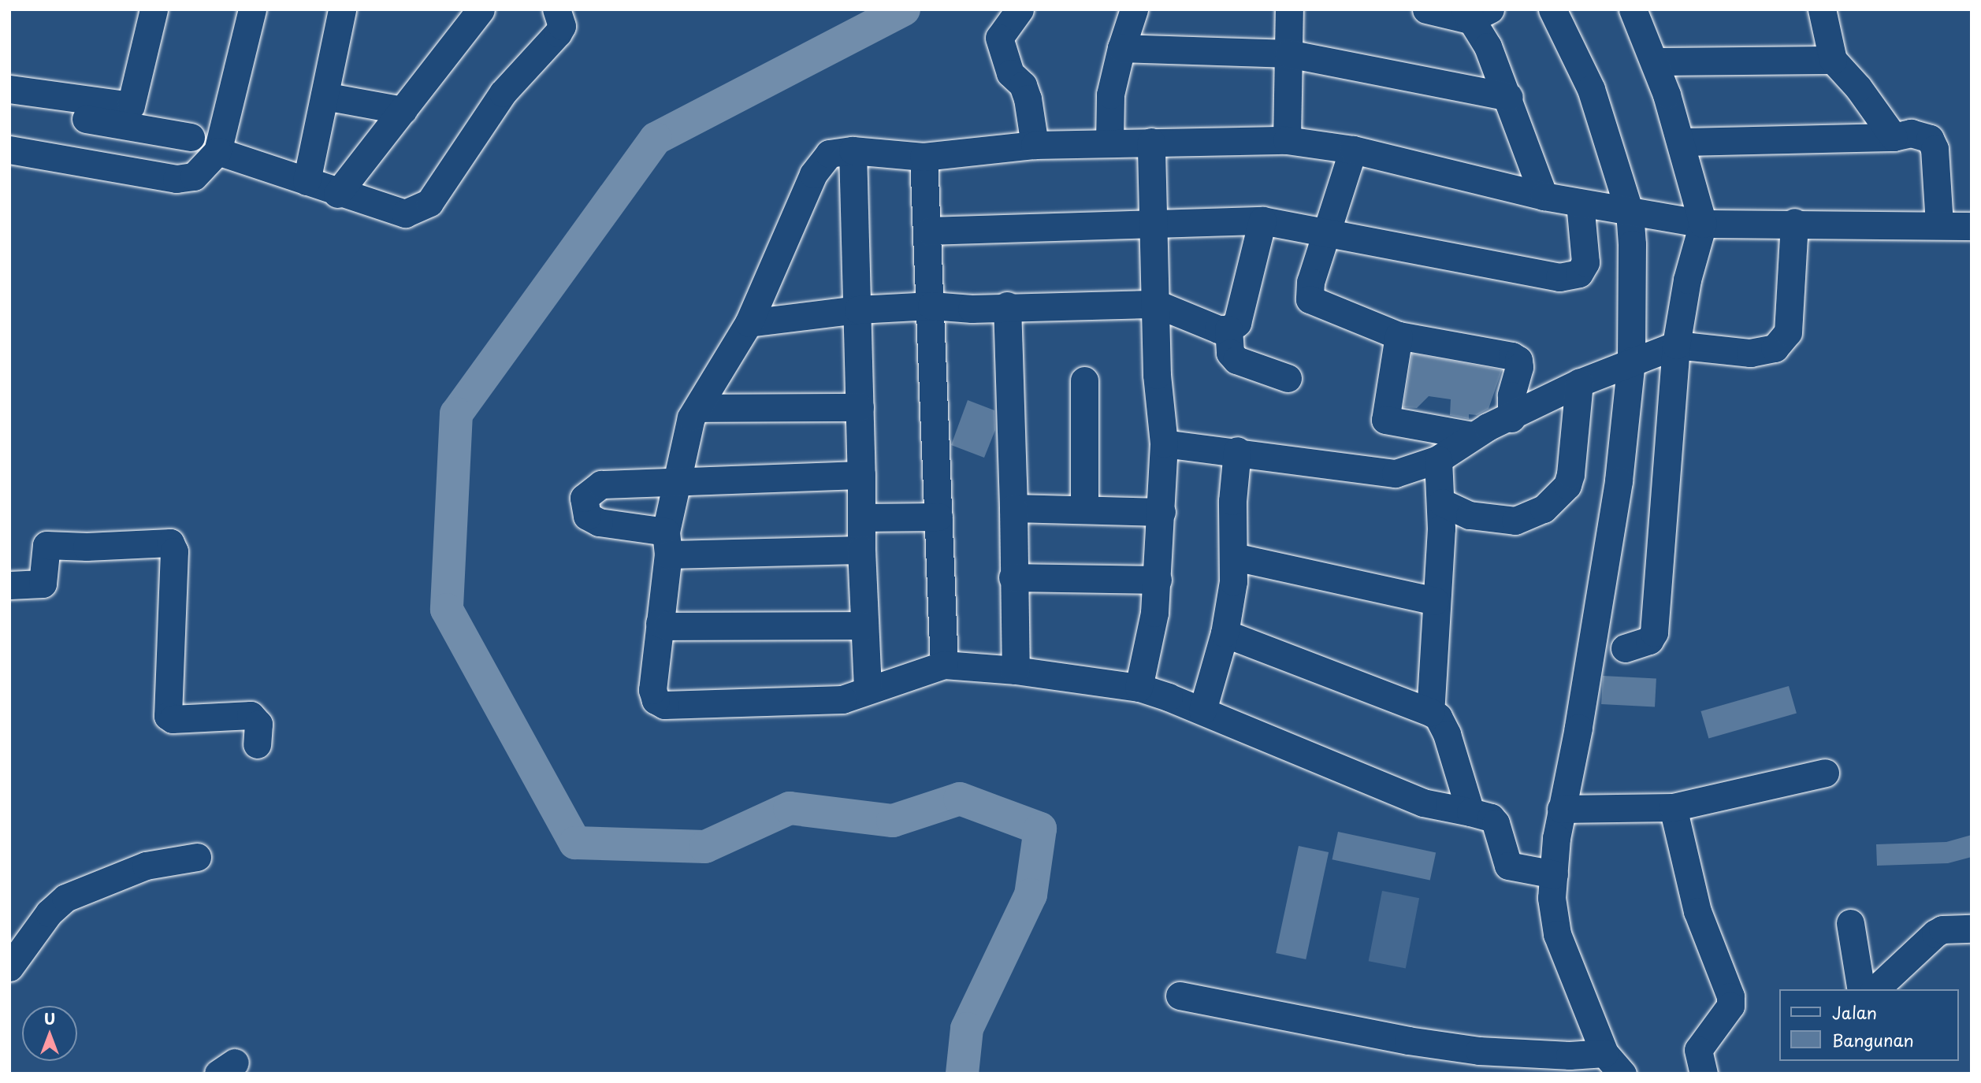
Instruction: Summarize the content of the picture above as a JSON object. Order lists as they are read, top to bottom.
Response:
{
  "legend": ["Jalan", "Bangunan"],
  "north": "top"
}
